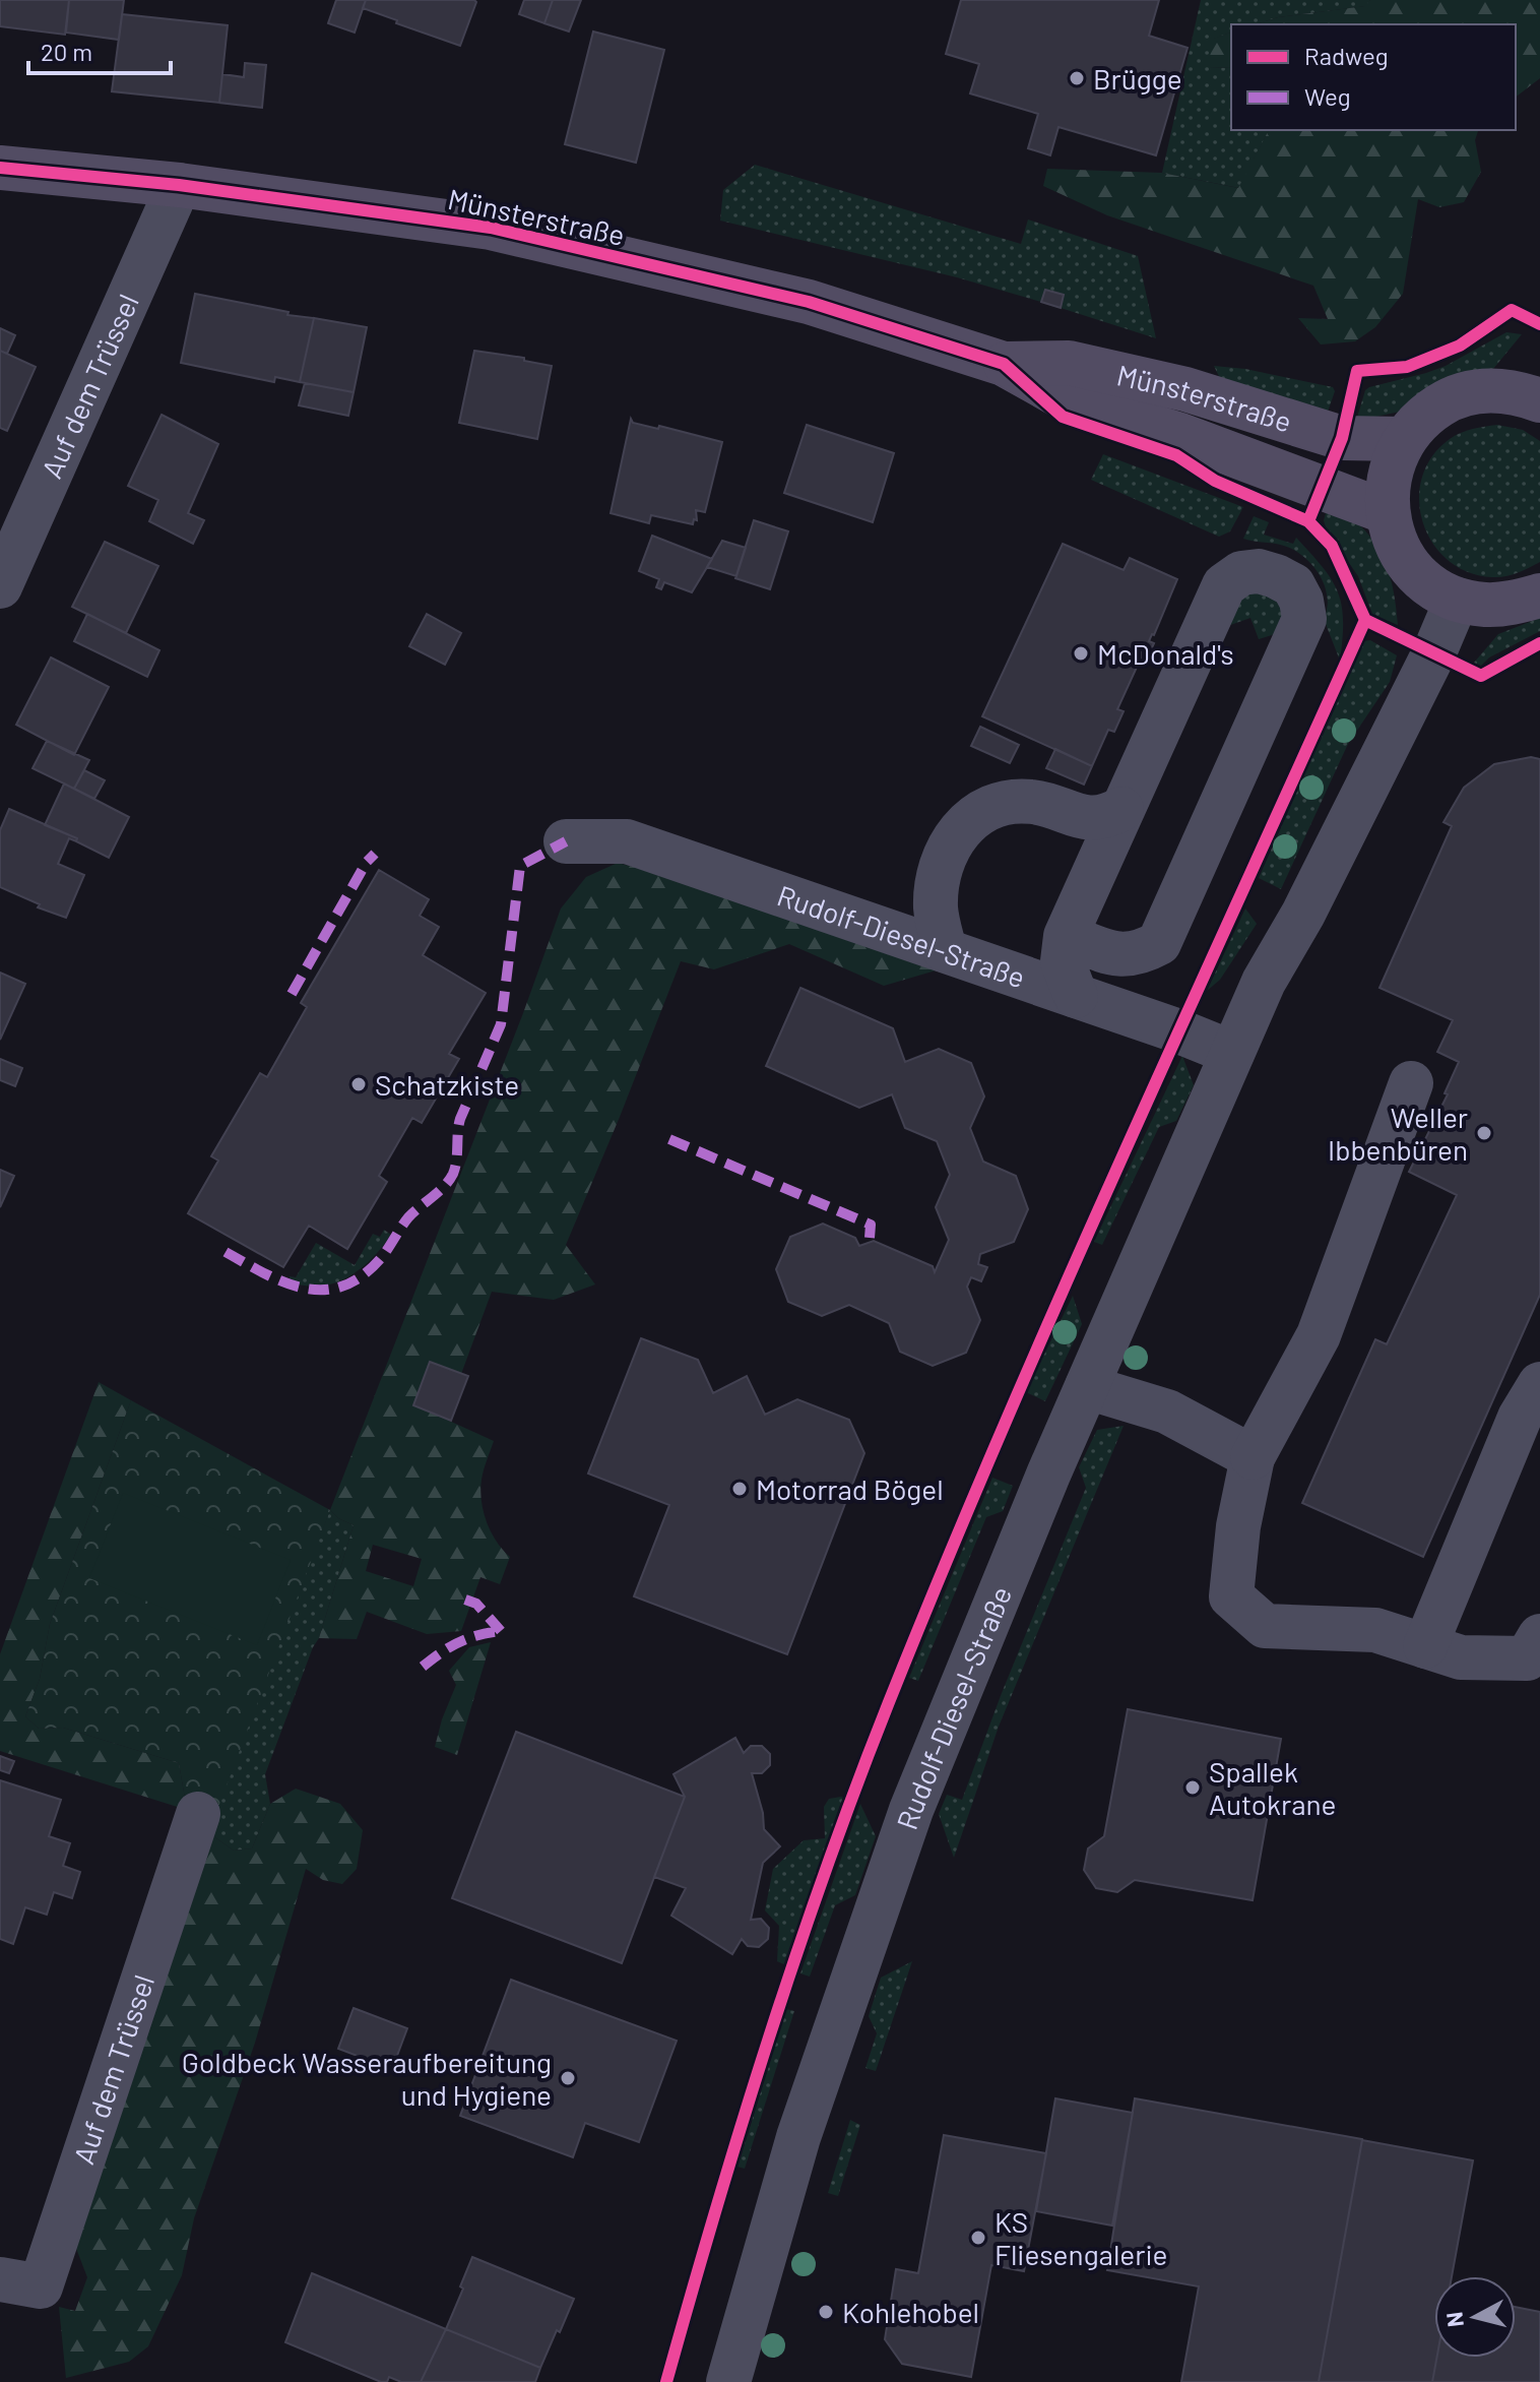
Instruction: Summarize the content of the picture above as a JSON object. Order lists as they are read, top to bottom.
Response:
{
  "streets": {
    "main road": ["Münsterstraße"],
    "street": ["Auf dem Trüssel", "Rudolf-Diesel-Straße"]
  },
  "crossings": [
    ["Münsterstraße", "Auf dem Trüssel"]
  ],
  "places": [
    "Brügge",
    "McDonald's",
    "Schatzkiste",
    "Weller Ibbenbüren",
    "Motorrad Bögel",
    "Spallek Autokrane",
    "Goldbeck Wasseraufbereitung und Hygiene",
    "KS Fliesengalerie",
    "Kohlehobel"
  ],
  "legend": ["Radweg", "Weg"],
  "scale_bar": "20 m",
  "north": "left"
}
